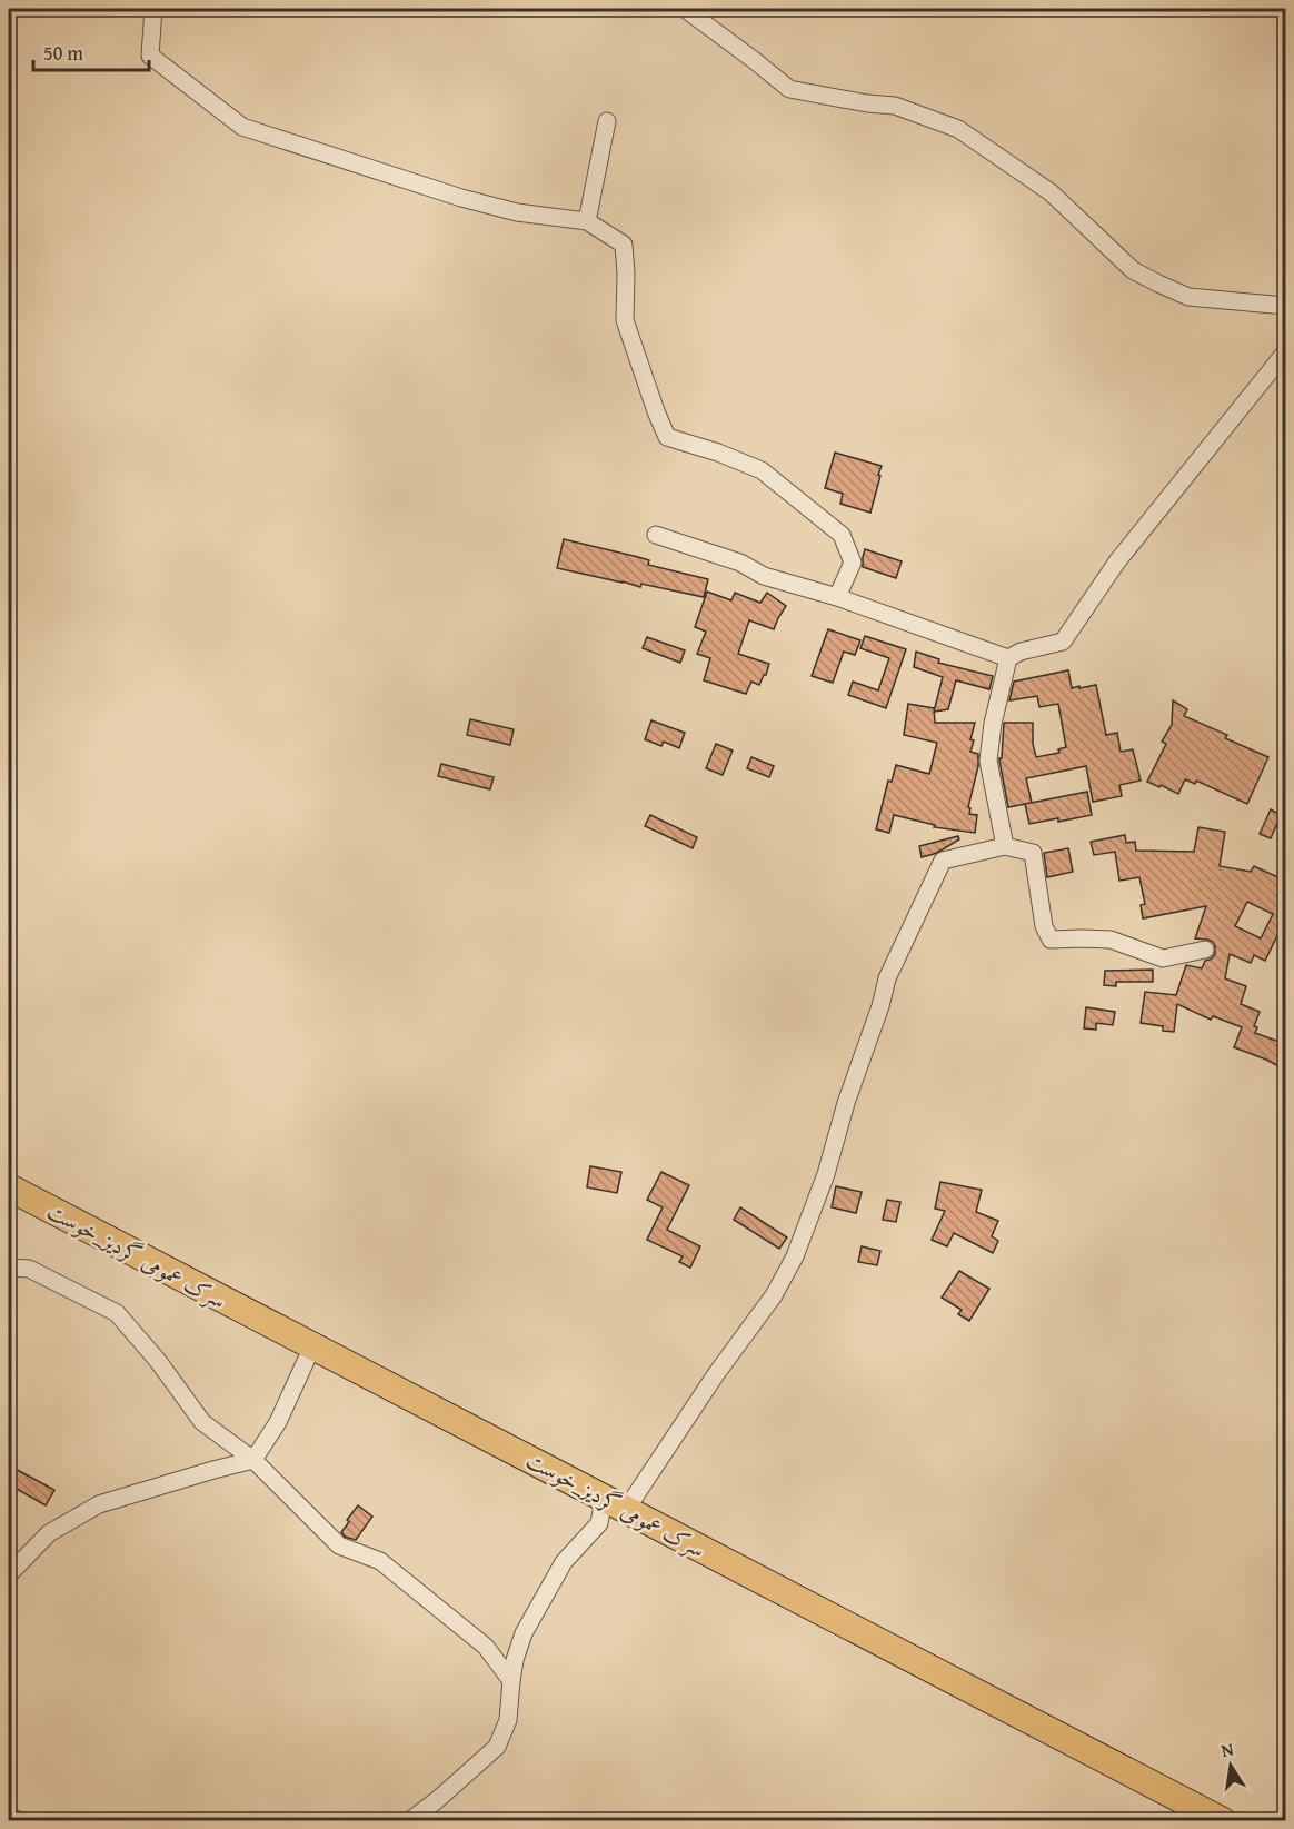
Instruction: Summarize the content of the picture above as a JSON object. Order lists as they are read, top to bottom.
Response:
{
  "streets": {
    "highway": ["سرک عمومی گردیز_خوست"]
  },
  "scale_bar": "50 m",
  "north": "top"
}
